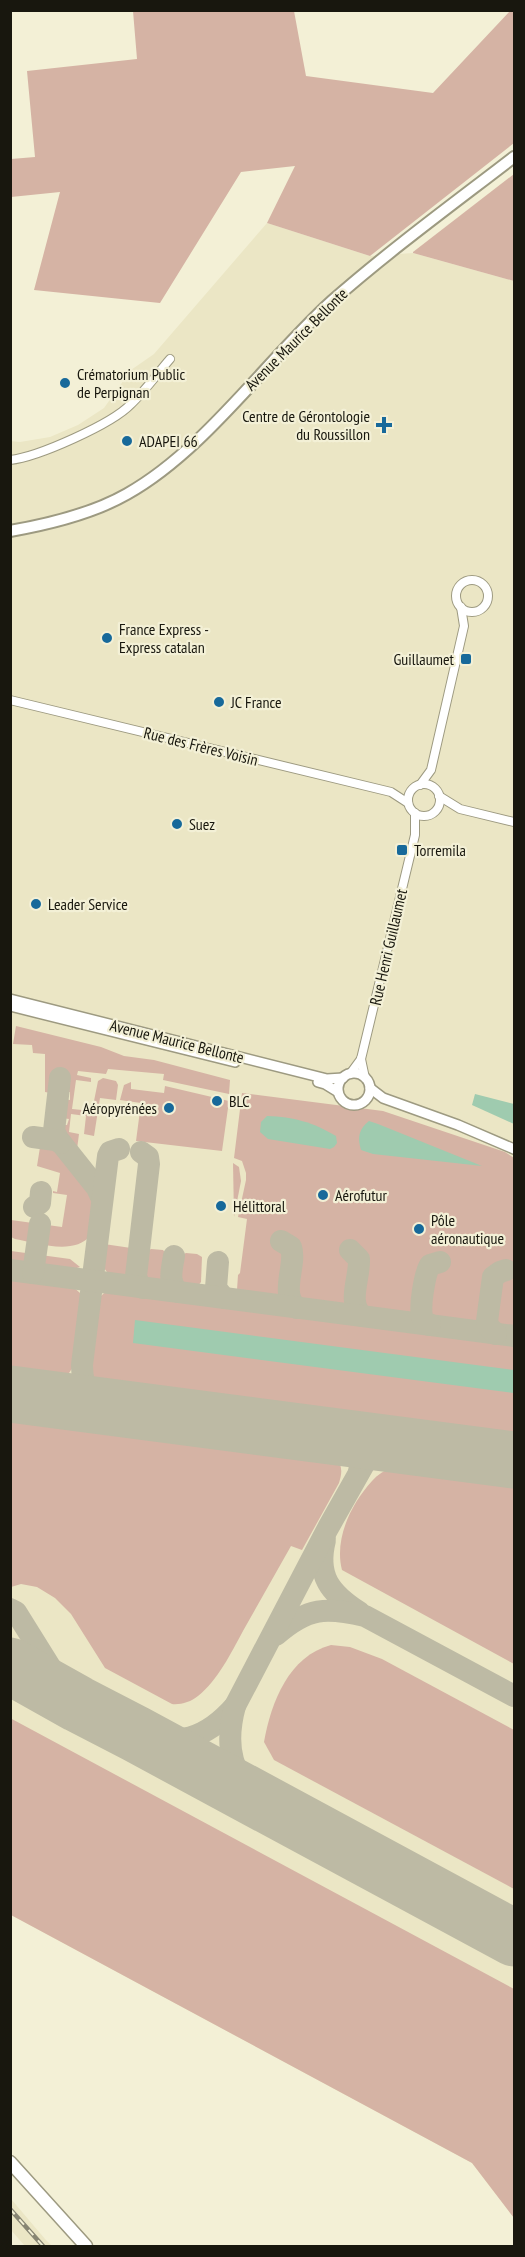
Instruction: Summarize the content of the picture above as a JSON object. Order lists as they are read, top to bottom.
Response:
{
  "streets": {
    "main road": ["Avenue Maurice Bellonte"],
    "street": ["Rue des Frères Voisin", "Rue Henri Guillaumet"]
  },
  "crossings": [
    ["Avenue Maurice Bellonte", "Rue Henri Guillaumet"],
    ["Rue des Frères Voisin", "Rue Henri Guillaumet"]
  ],
  "places": {
    "other": [
      "Crématorium Public de Perpignan",
      "ADAPEI 66",
      "France Express - Express catalan",
      "JC France",
      "Suez",
      "Leader Service",
      "BLC",
      "Aéropyrénées",
      "Aérofutur",
      "Hélittoral",
      "Pôle aéronautique"
    ],
    "health": ["Centre de Gérontologie du Roussillon"],
    "transit": ["Guillaumet", "Torremila"]
  }
}
